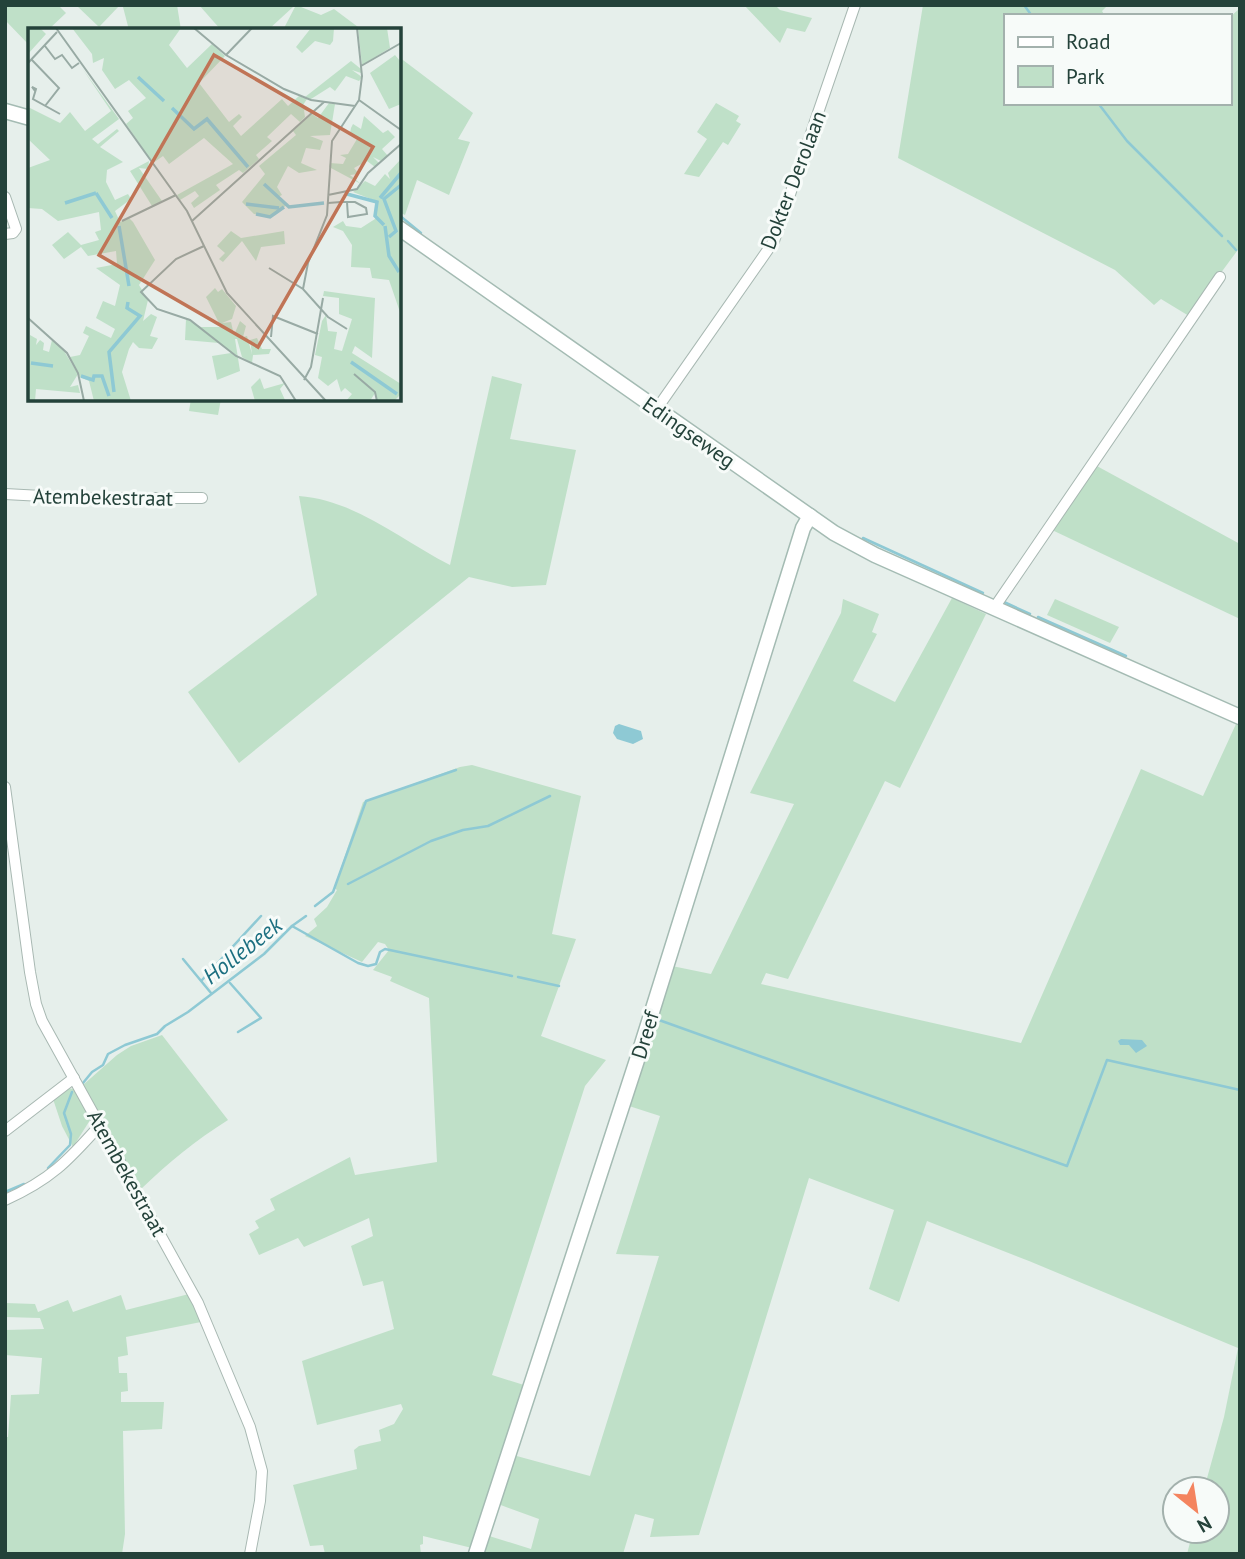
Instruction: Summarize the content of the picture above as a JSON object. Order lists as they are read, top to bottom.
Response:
{
  "streets": {
    "street": [
      "Dokter Derolaan",
      "Edingseweg",
      "Atembekestraat",
      "Dreef"
    ]
  },
  "crossings": [
    ["Dokter Derolaan", "Edingseweg"],
    ["Edingseweg", "Dreef"]
  ],
  "water": ["Hollebeek"],
  "legend": ["Road", "Park"],
  "north": "bottom right"
}
